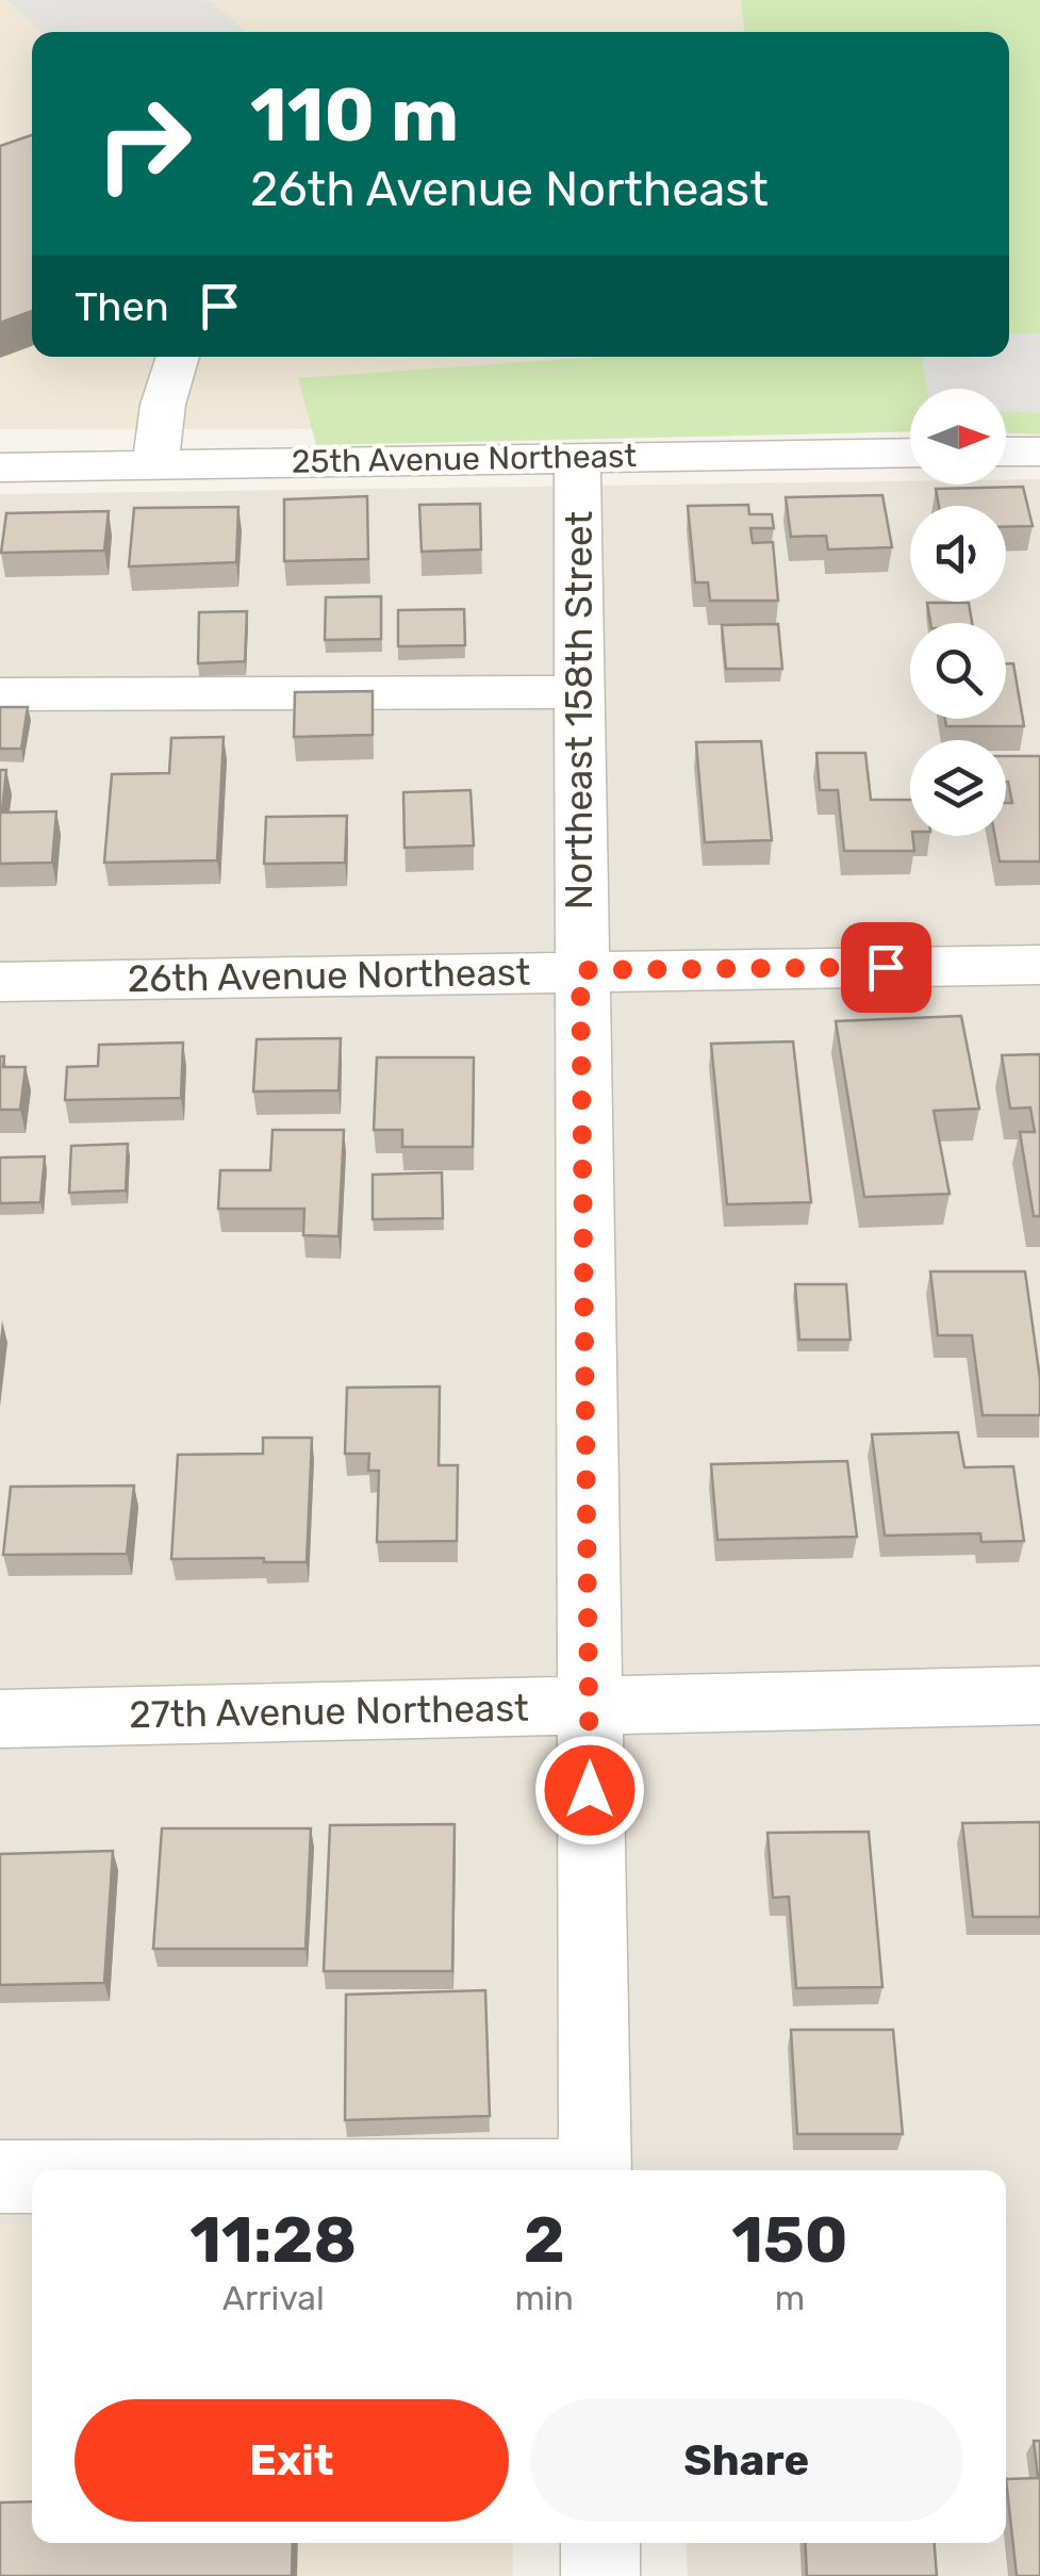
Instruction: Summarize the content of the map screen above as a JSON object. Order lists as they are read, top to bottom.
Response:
{
  "streets": {
    "street": [
      "25th Avenue Northeast",
      "Northeast 158th Street",
      "26th Avenue Northeast",
      "27th Avenue Northeast"
    ]
  },
  "crossings": [
    ["25th Avenue Northeast", "Northeast 158th Street"],
    ["Northeast 158th Street", "26th Avenue Northeast"],
    ["Northeast 158th Street", "27th Avenue Northeast"]
  ],
  "north": "right",
  "page": {
    "turn": ["110 m", "26th Avenue Northeast"],
    "then": "Then",
    "eta": [
      "11:28",
      "Arrival",
      "2",
      "min",
      "150",
      "m"
    ],
    "buttons": ["Exit", "Share"]
  }
}
